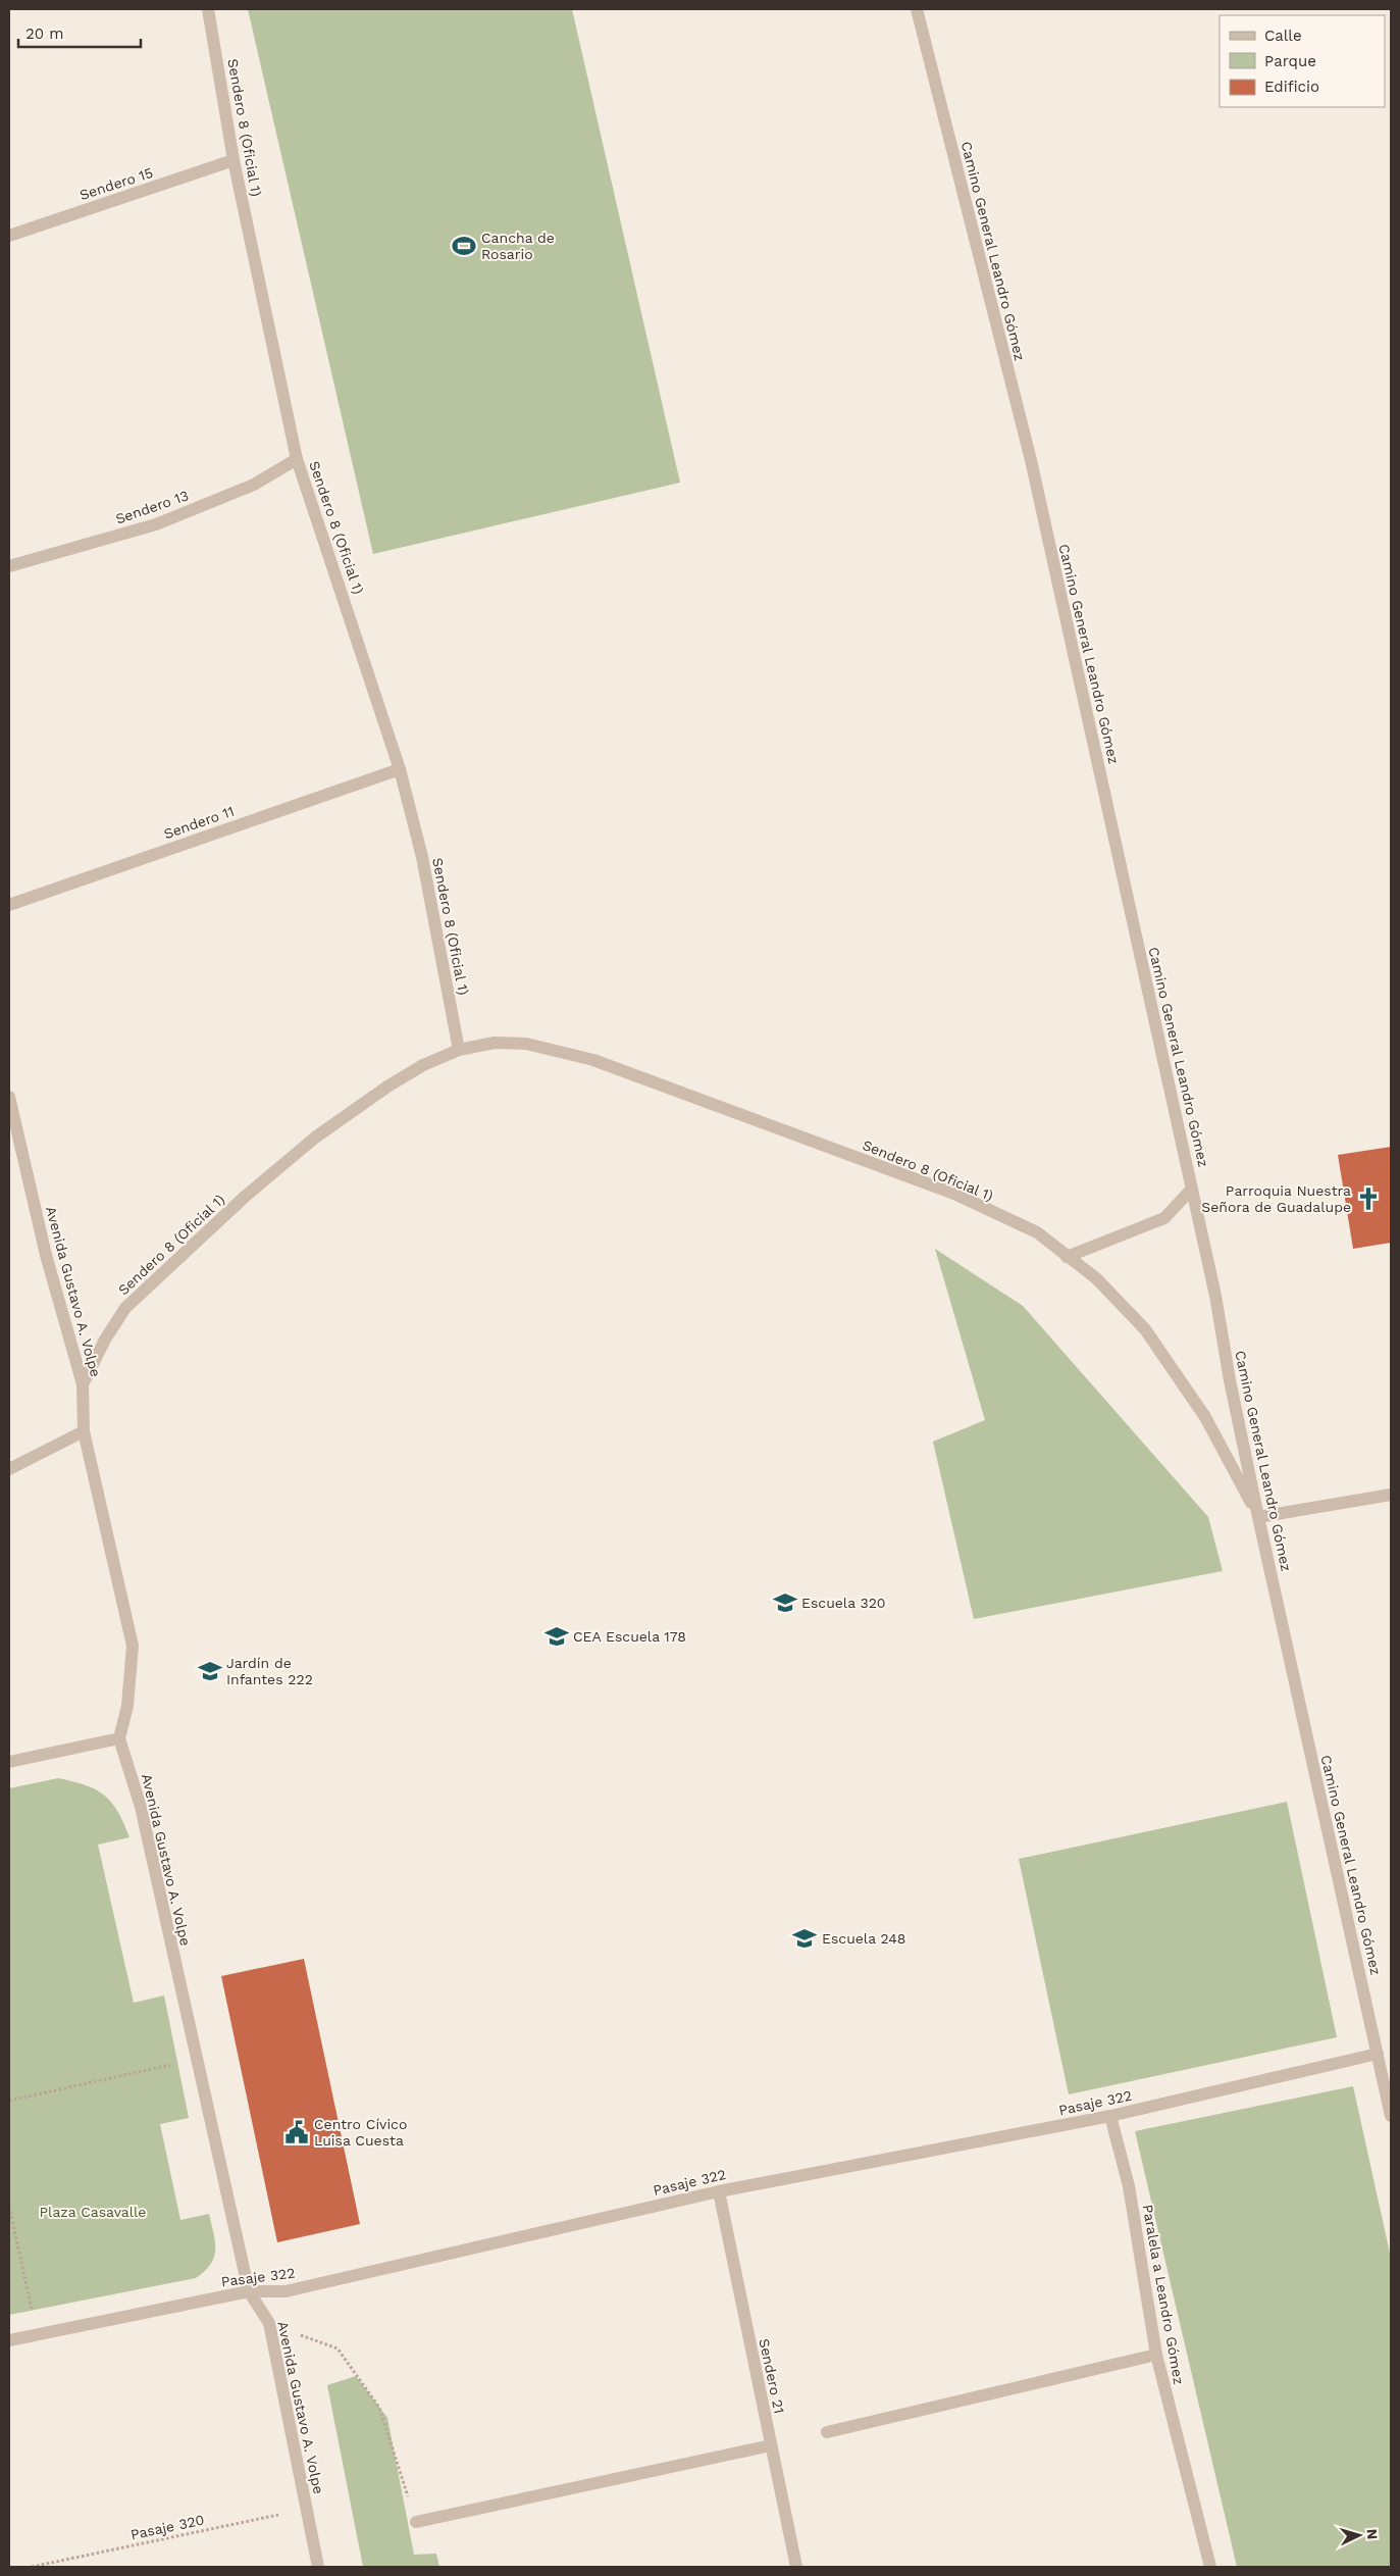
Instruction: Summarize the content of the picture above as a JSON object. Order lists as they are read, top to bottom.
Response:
{
  "streets": {
    "street": [
      "Sendero 8 (Oficial 1)",
      "Sendero 15",
      "Camino General Leandro Gómez",
      "Sendero 13",
      "Sendero 11",
      "Avenida Gustavo A. Volpe",
      "Pasaje 322",
      "Paralela a Leandro Gómez",
      "Sendero 21"
    ],
    "path": ["Pasaje 320"]
  },
  "crossings": [
    ["Sendero 8 (Oficial 1)", "Sendero 15"],
    ["Sendero 8 (Oficial 1)", "Camino General Leandro Gómez"],
    ["Sendero 8 (Oficial 1)", "Sendero 13"],
    ["Sendero 8 (Oficial 1)", "Sendero 11"],
    ["Sendero 8 (Oficial 1)", "Avenida Gustavo A. Volpe"],
    ["Camino General Leandro Gómez", "Pasaje 322"],
    ["Avenida Gustavo A. Volpe", "Pasaje 322"],
    ["Avenida Gustavo A. Volpe", "Pasaje 320"],
    ["Pasaje 322", "Paralela a Leandro Gómez"],
    ["Pasaje 322", "Sendero 21"]
  ],
  "parks": ["Plaza Casavalle"],
  "places": {
    "sports": ["Cancha de Rosario"],
    "church": ["Parroquia Nuestra Señora de Guadalupe"],
    "school or university": [
      "Escuela 320",
      "CEA Escuela 178",
      "Jardín de Infantes 222",
      "Escuela 248"
    ],
    "public building": ["Centro Cívico Luisa Cuesta"]
  },
  "legend": ["Calle", "Parque", "Edificio"],
  "scale_bar": "20 m",
  "north": "right"
}
